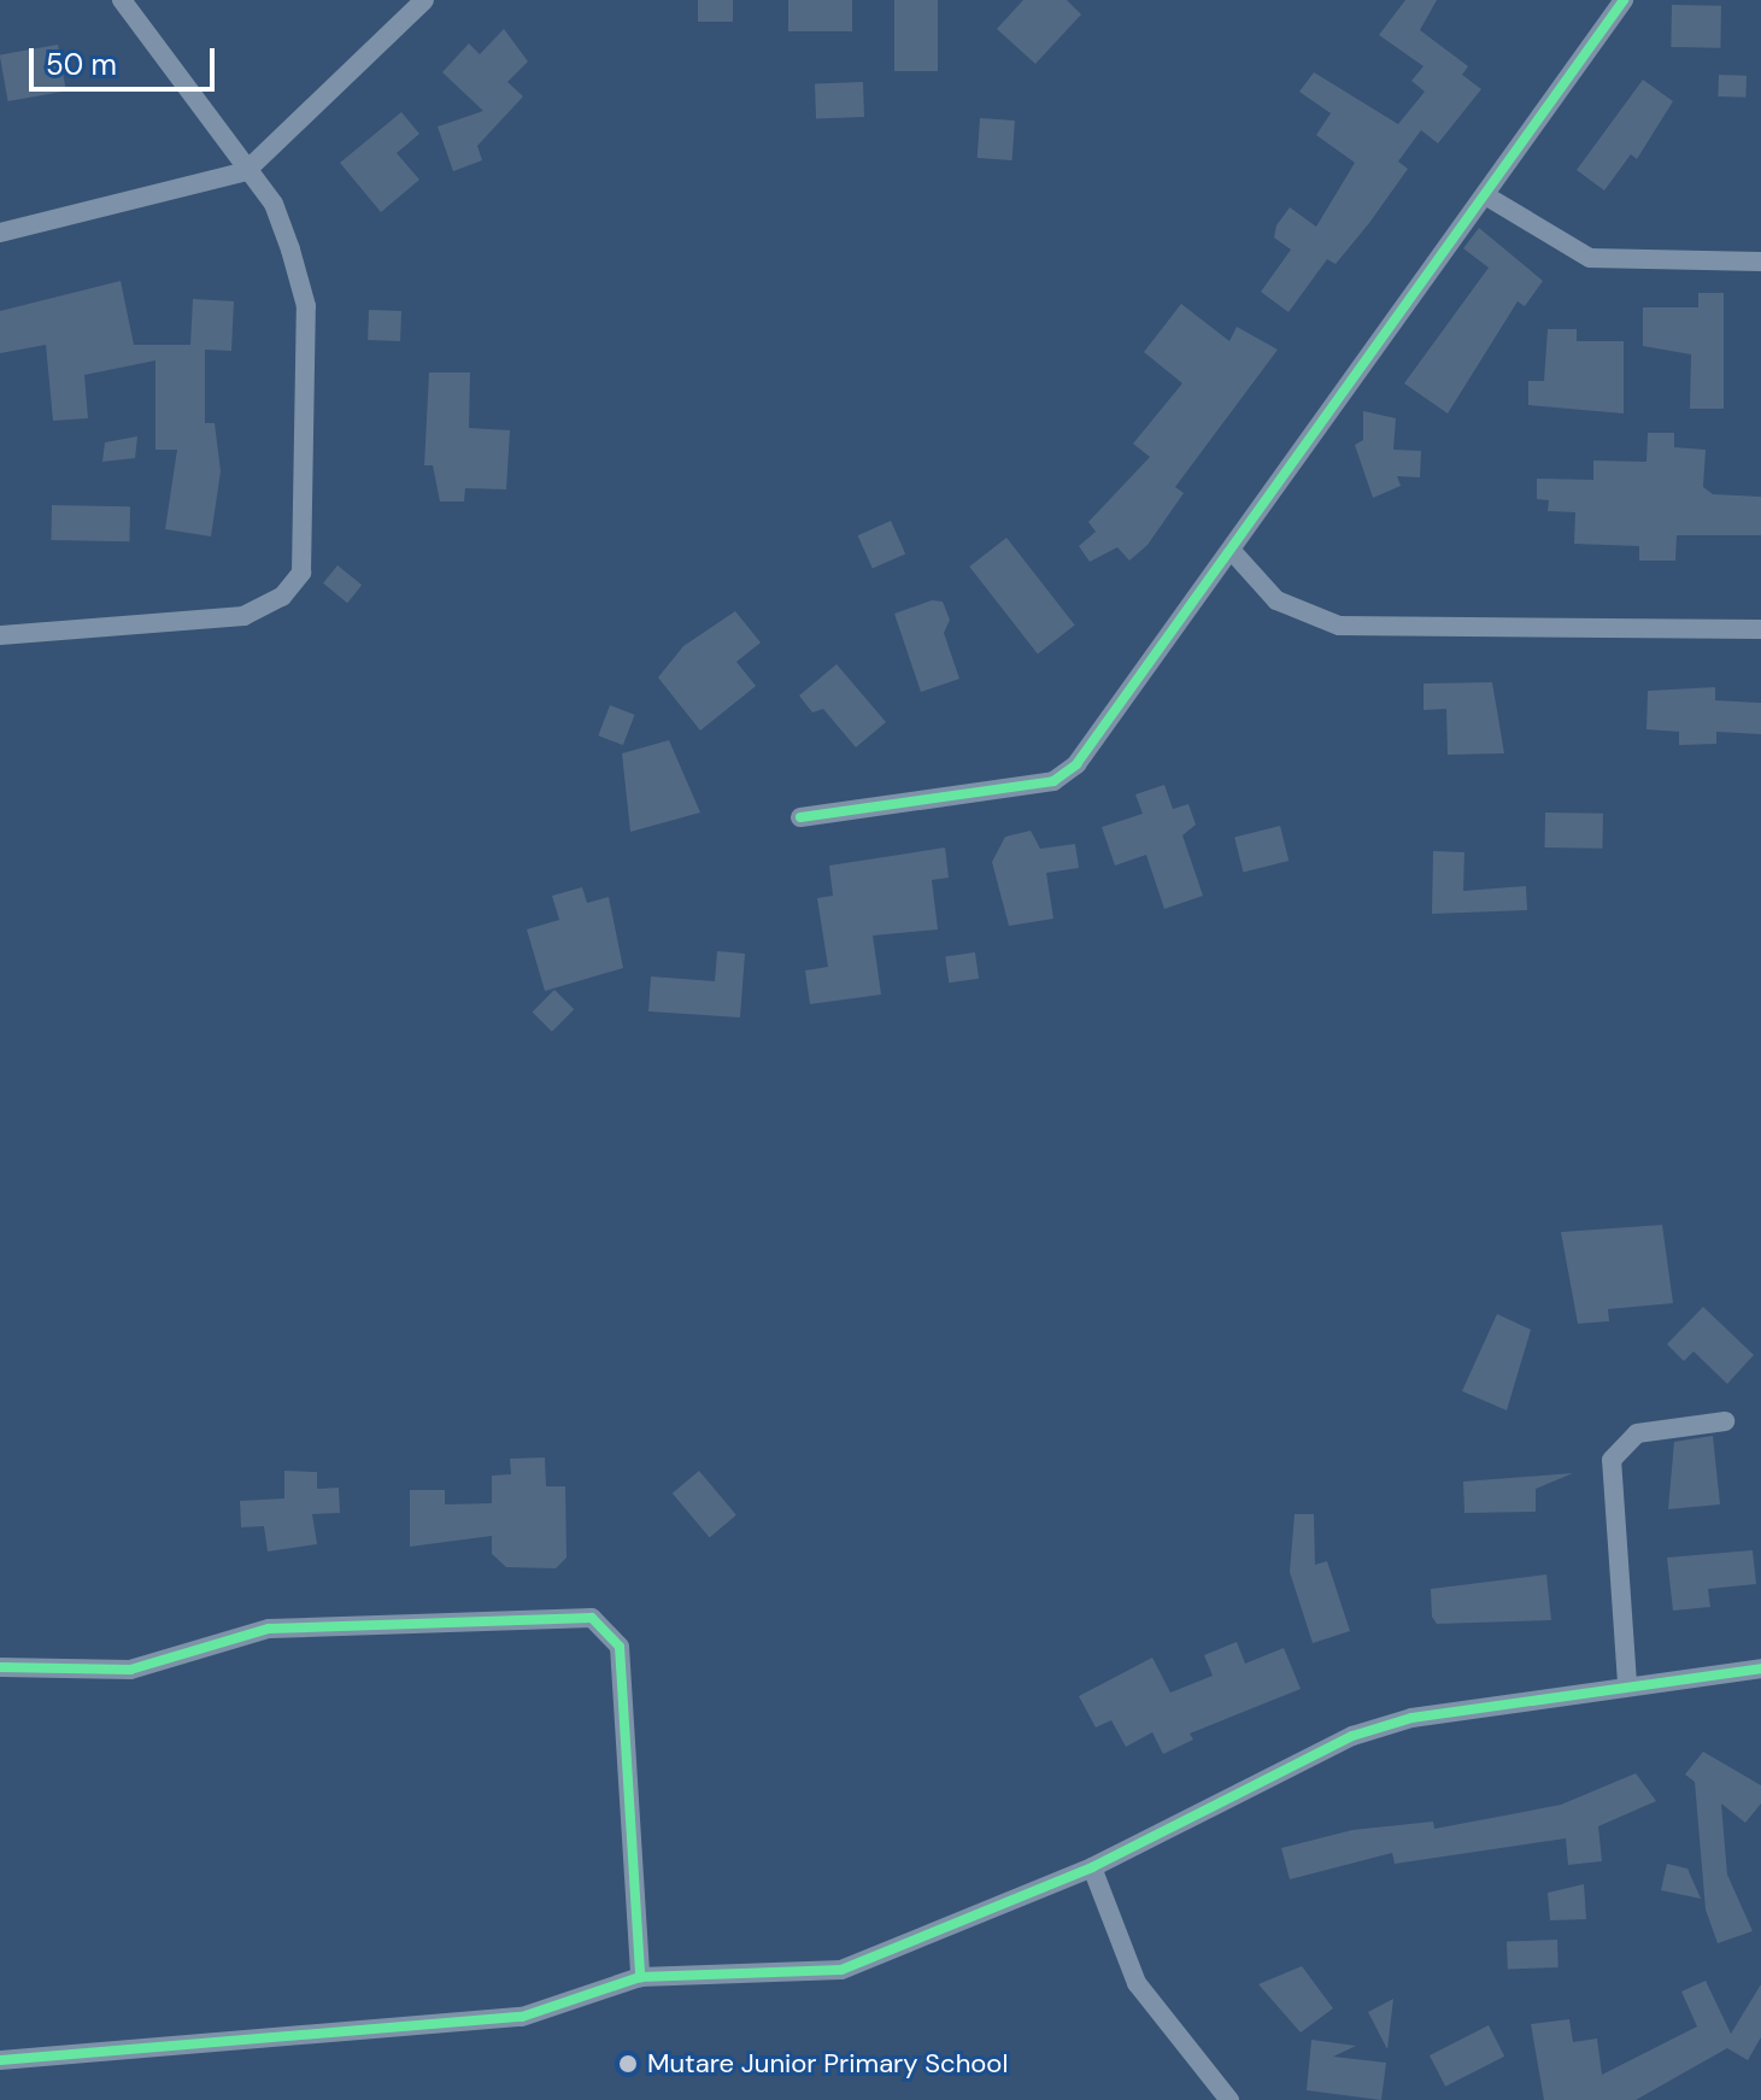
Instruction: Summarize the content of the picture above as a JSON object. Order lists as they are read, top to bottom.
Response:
{
  "places": ["Mutare Junior Primary School"],
  "scale_bar": "50 m"
}
